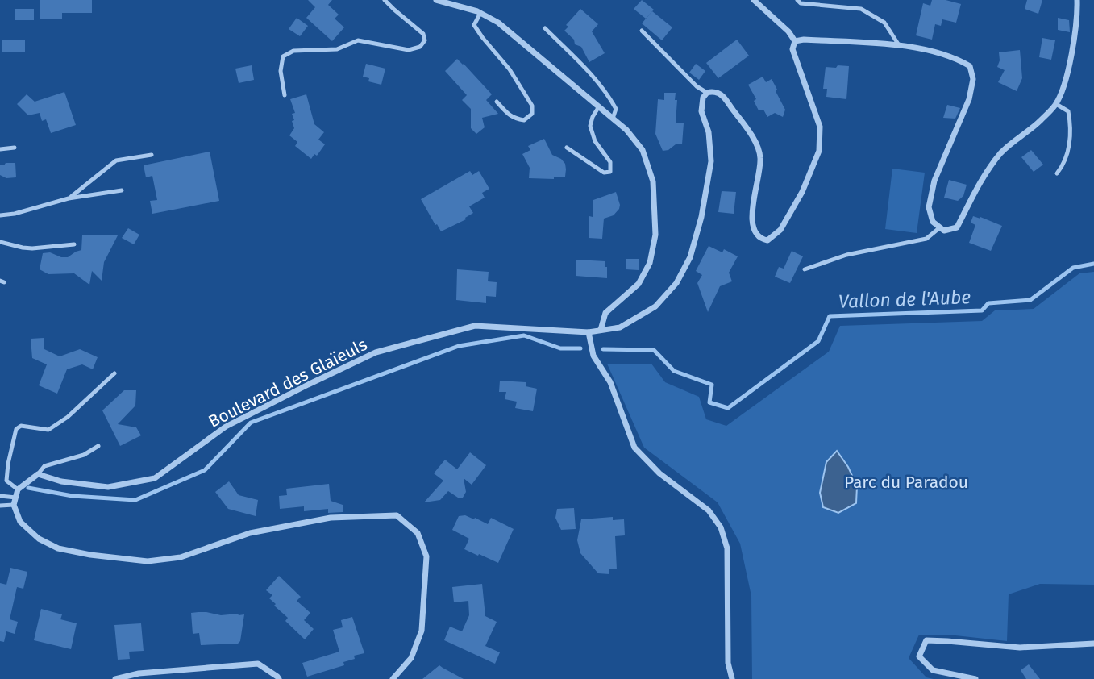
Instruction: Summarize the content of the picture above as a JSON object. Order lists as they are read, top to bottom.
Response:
{
  "streets": {
    "street": ["Boulevard des Glaïeuls"]
  },
  "water": ["Vallon de l'Aube"],
  "parks": ["Parc du Paradou"]
}
